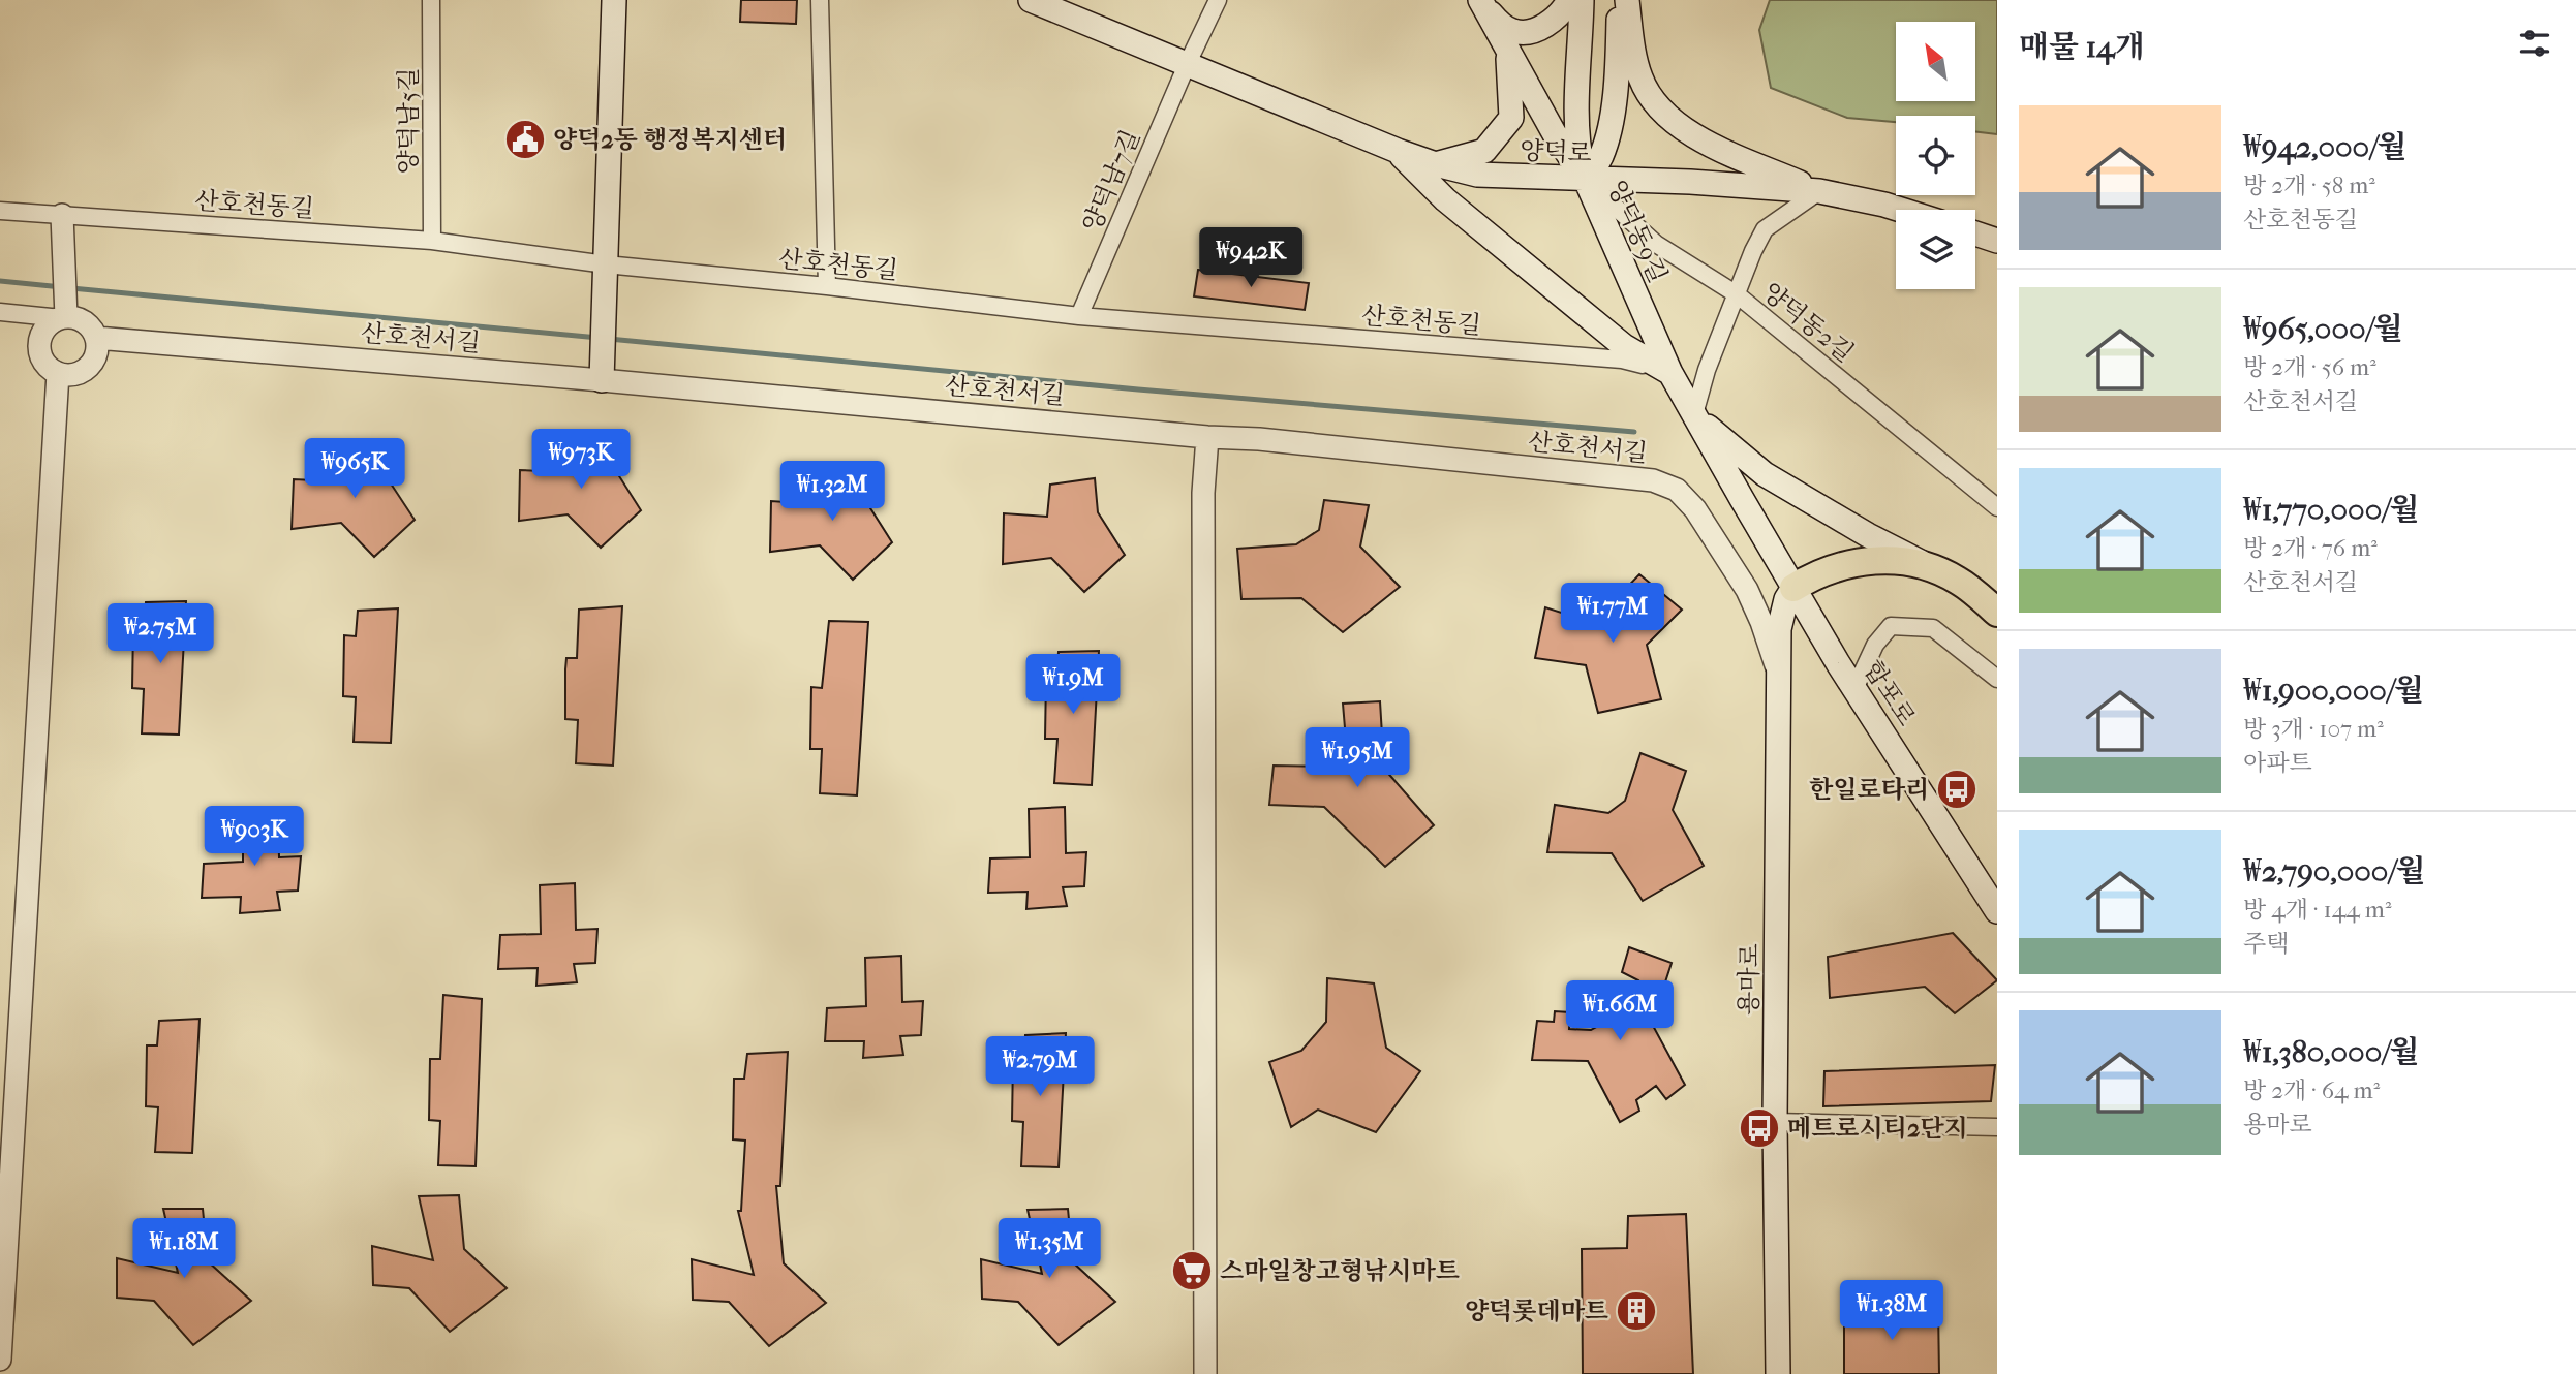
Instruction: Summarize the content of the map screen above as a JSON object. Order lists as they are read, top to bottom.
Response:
{
  "streets": {
    "main road": [
      "양덕로",
      "양덕동9길",
      "합포로",
      "용마로"
    ],
    "street": [
      "양덕남5길",
      "양덕남7길",
      "산호천동길",
      "양덕동2길",
      "산호천서길"
    ]
  },
  "crossings": [
    ["양덕남5길", "산호천동길"],
    ["양덕로", "양덕남7길"],
    ["양덕로", "양덕동9길"],
    ["양덕로", "양덕동2길"],
    ["양덕남7길", "산호천동길"],
    ["산호천동길", "양덕동9길"],
    ["양덕동9길", "양덕동2길"],
    ["양덕동9길", "합포로"],
    ["산호천서길", "용마로"],
    ["합포로", "용마로"]
  ],
  "places": {
    "public building": ["양덕2동 행정복지센터"],
    "bus stop": ["한일로타리", "메트로시티2단지"],
    "supermarket": ["스마일창고형낚시마트"],
    "building": ["양덕롯데마트"]
  },
  "north": "top left",
  "page": {
    "heading": "매물 14개",
    "list": [
      {
        "name": "₩942,000/월",
        "note": "방 2개 · 58 m² · 산호천동길"
      },
      {
        "name": "₩965,000/월",
        "note": "방 2개 · 56 m² · 산호천서길"
      },
      {
        "name": "₩1,770,000/월",
        "note": "방 2개 · 76 m² · 산호천서길"
      },
      {
        "name": "₩1,900,000/월",
        "note": "방 3개 · 107 m² · 아파트"
      },
      {
        "name": "₩2,790,000/월",
        "note": "방 4개 · 144 m² · 주택"
      },
      {
        "name": "₩1,380,000/월",
        "note": "방 2개 · 64 m² · 용마로"
      }
    ],
    "price": [
      "₩942K",
      "₩973K",
      "₩965K",
      "₩1.32M",
      "₩1.77M",
      "₩2.75M",
      "₩1.9M",
      "₩1.95M",
      "₩903K",
      "₩1.66M",
      "₩2.79M",
      "₩1.18M",
      "₩1.35M",
      "₩1.38M"
    ]
  }
}
